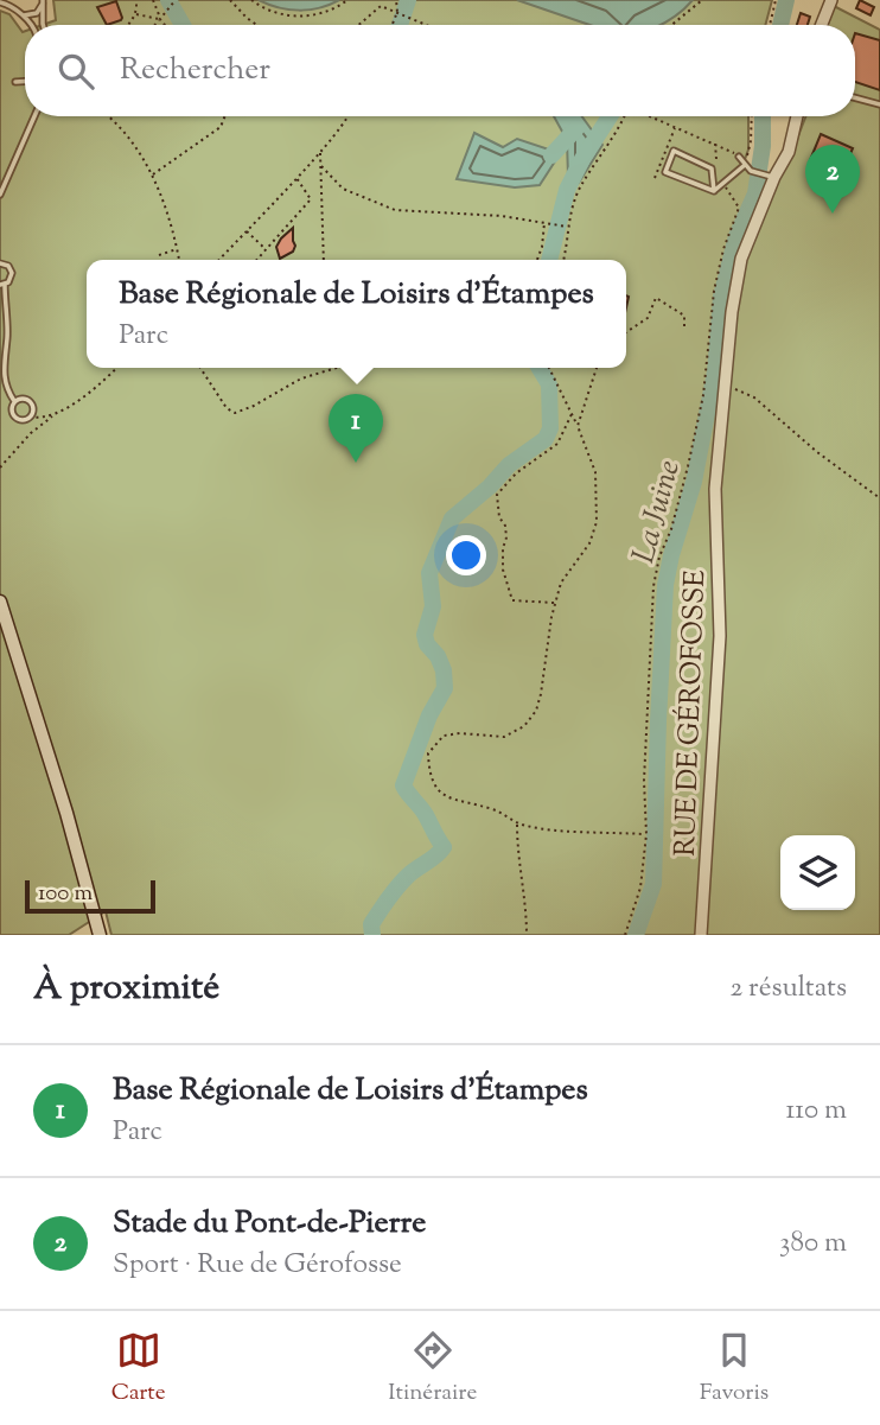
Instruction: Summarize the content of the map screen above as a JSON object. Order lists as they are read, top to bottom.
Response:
{
  "streets": {
    "street": ["RUE DE GÉROFOSSE"]
  },
  "water": ["La Juine"],
  "scale_bar": "100 m",
  "page": {
    "search": "Rechercher",
    "pins": ["2", "1"],
    "popup": ["Base Régionale de Loisirs d'Étampes", "Parc"],
    "scale": "100 m",
    "heading": ["À proximité", "2 résultats"],
    "list": [
      {
        "mark": "1",
        "name": "Base Régionale de Loisirs d'Étampes",
        "note": "Parc",
        "value": "110 m"
      },
      {
        "mark": "2",
        "name": "Stade du Pont-de-Pierre",
        "note": "Sport · Rue de Gérofosse",
        "value": "380 m"
      }
    ],
    "nav": ["Carte", "Itinéraire", "Favoris"]
  }
}
